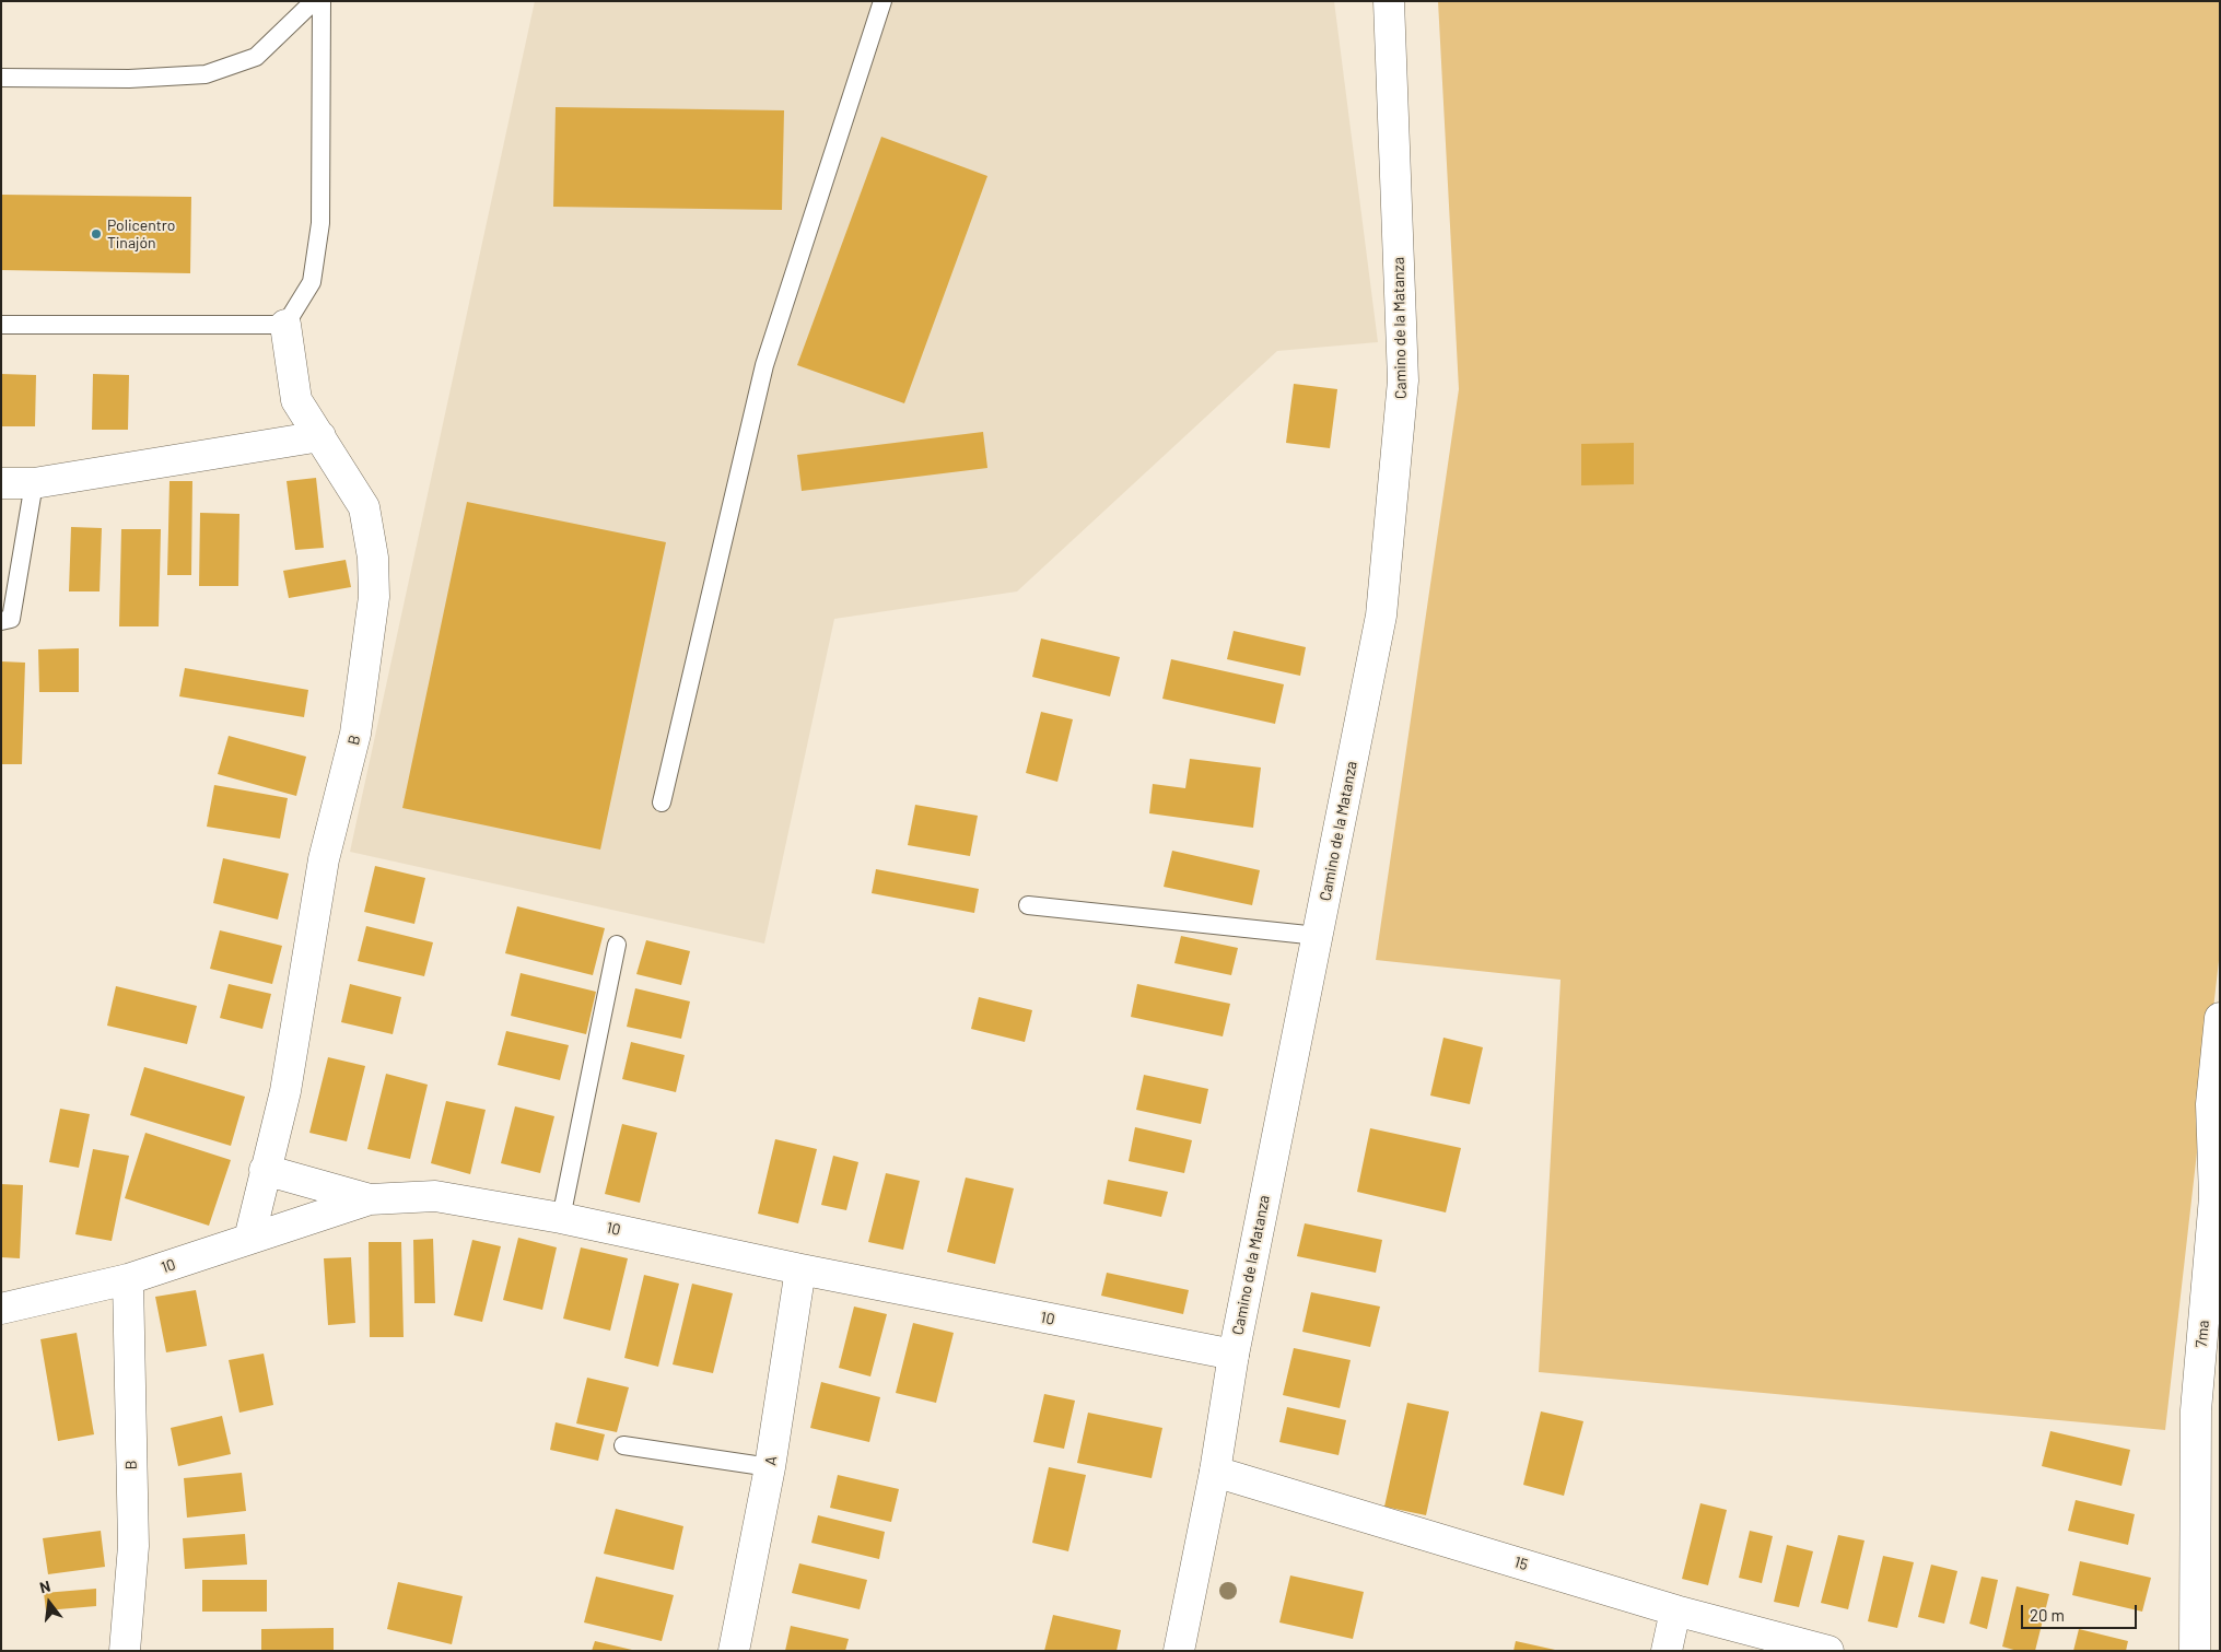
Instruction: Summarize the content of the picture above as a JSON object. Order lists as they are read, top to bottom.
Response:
{
  "streets": {
    "street": [
      "Camino de la Matanza",
      "B",
      "10",
      "7ma",
      "A",
      "15"
    ]
  },
  "crossings": [
    ["Camino de la Matanza", "10"],
    ["Camino de la Matanza", "15"],
    ["B", "10"],
    ["10", "A"]
  ],
  "places": ["Policentro Tinajón"],
  "scale_bar": "20 m",
  "north": "top"
}
